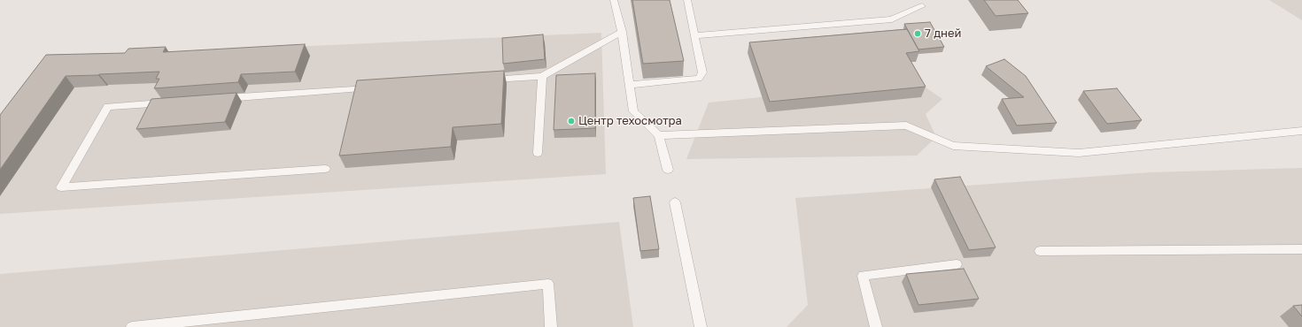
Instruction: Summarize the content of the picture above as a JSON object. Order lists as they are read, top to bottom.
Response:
{
  "places": ["7 дней", "Центр техосмотра"]
}
